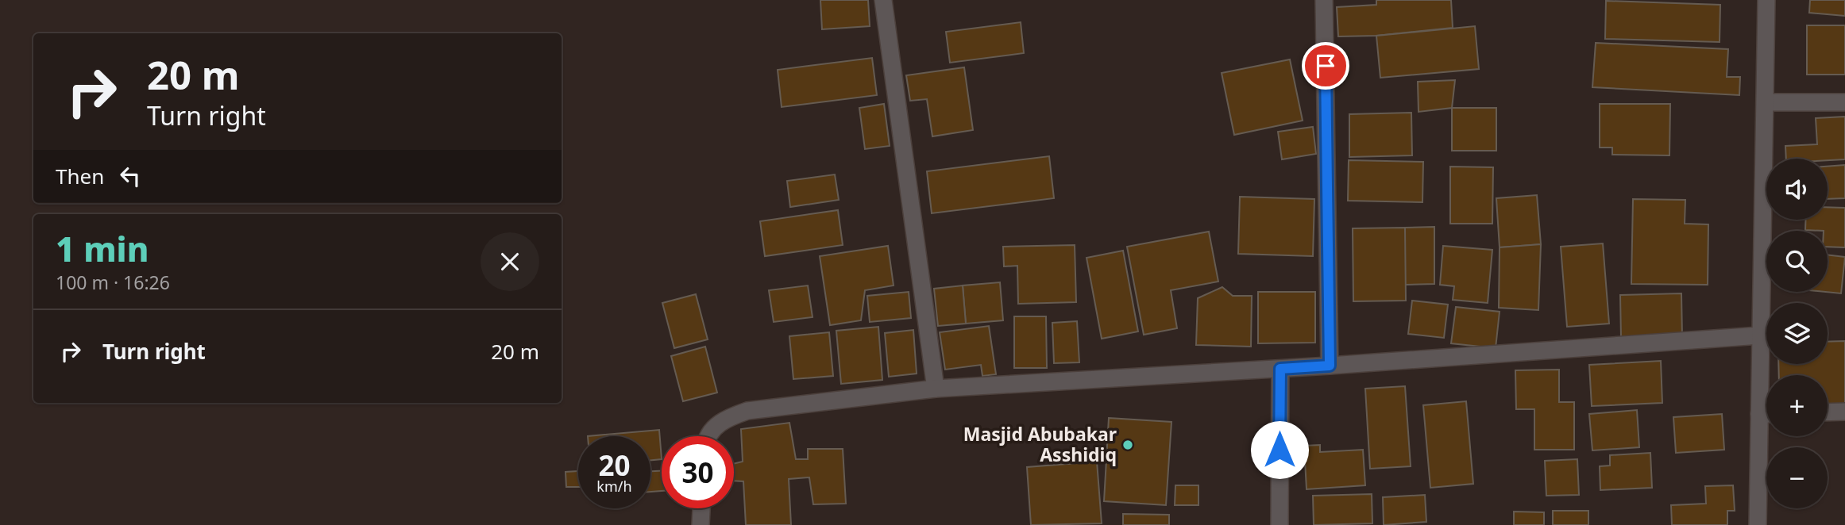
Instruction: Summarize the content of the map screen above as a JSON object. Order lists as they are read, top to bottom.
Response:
{
  "places": ["Masjid Abubakar Asshidiq"],
  "page": {
    "turn": ["20 m", "Turn right"],
    "then": "Then",
    "map_buttons": ["+", "−"],
    "heading": ["1 min", "100 m · 16:26"],
    "list": [
      {
        "name": "Turn right",
        "value": "20 m"
      }
    ],
    "speed": "20 km/h",
    "limit": "30"
  }
}
